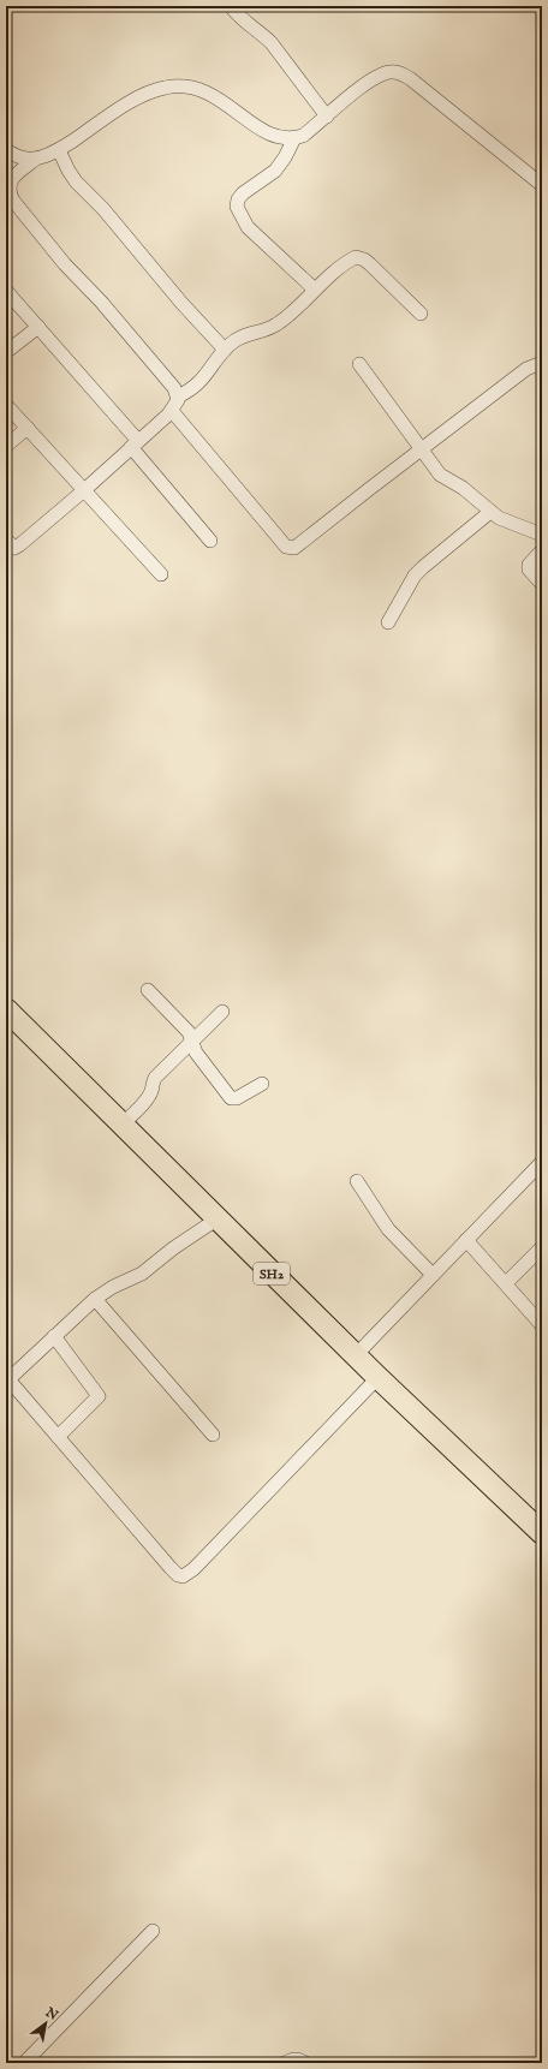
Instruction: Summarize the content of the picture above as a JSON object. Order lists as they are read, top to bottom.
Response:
{
  "streets": {
    "main road": ["SH2"]
  },
  "north": "top right"
}
